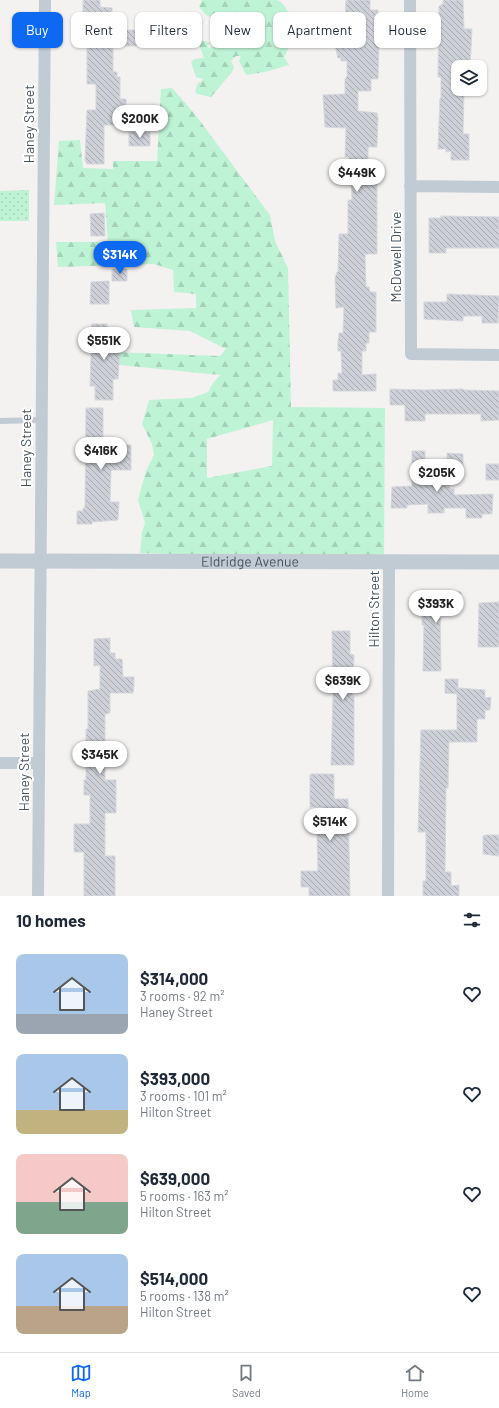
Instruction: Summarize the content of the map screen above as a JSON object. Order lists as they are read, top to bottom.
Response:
{
  "streets": {
    "street": [
      "Haney Street",
      "McDowell Drive",
      "Eldridge Avenue",
      "Hilton Street"
    ]
  },
  "crossings": [
    ["Haney Street", "Eldridge Avenue"],
    ["Eldridge Avenue", "Hilton Street"]
  ],
  "page": {
    "chip": [
      "Buy",
      "Rent",
      "Filters",
      "New",
      "Apartment",
      "House"
    ],
    "price": [
      "$200K",
      "$449K",
      "$314K",
      "$551K",
      "$416K",
      "$205K",
      "$393K",
      "$639K",
      "$345K",
      "$514K"
    ],
    "heading": "10 homes",
    "list": [
      {
        "name": "$314,000",
        "note": "3 rooms · 92 m² · Haney Street"
      },
      {
        "name": "$393,000",
        "note": "3 rooms · 101 m² · Hilton Street"
      },
      {
        "name": "$639,000",
        "note": "5 rooms · 163 m² · Hilton Street"
      },
      {
        "name": "$514,000",
        "note": "5 rooms · 138 m² · Hilton Street"
      }
    ],
    "tabs": ["Map", "Saved", "Home"]
  }
}
